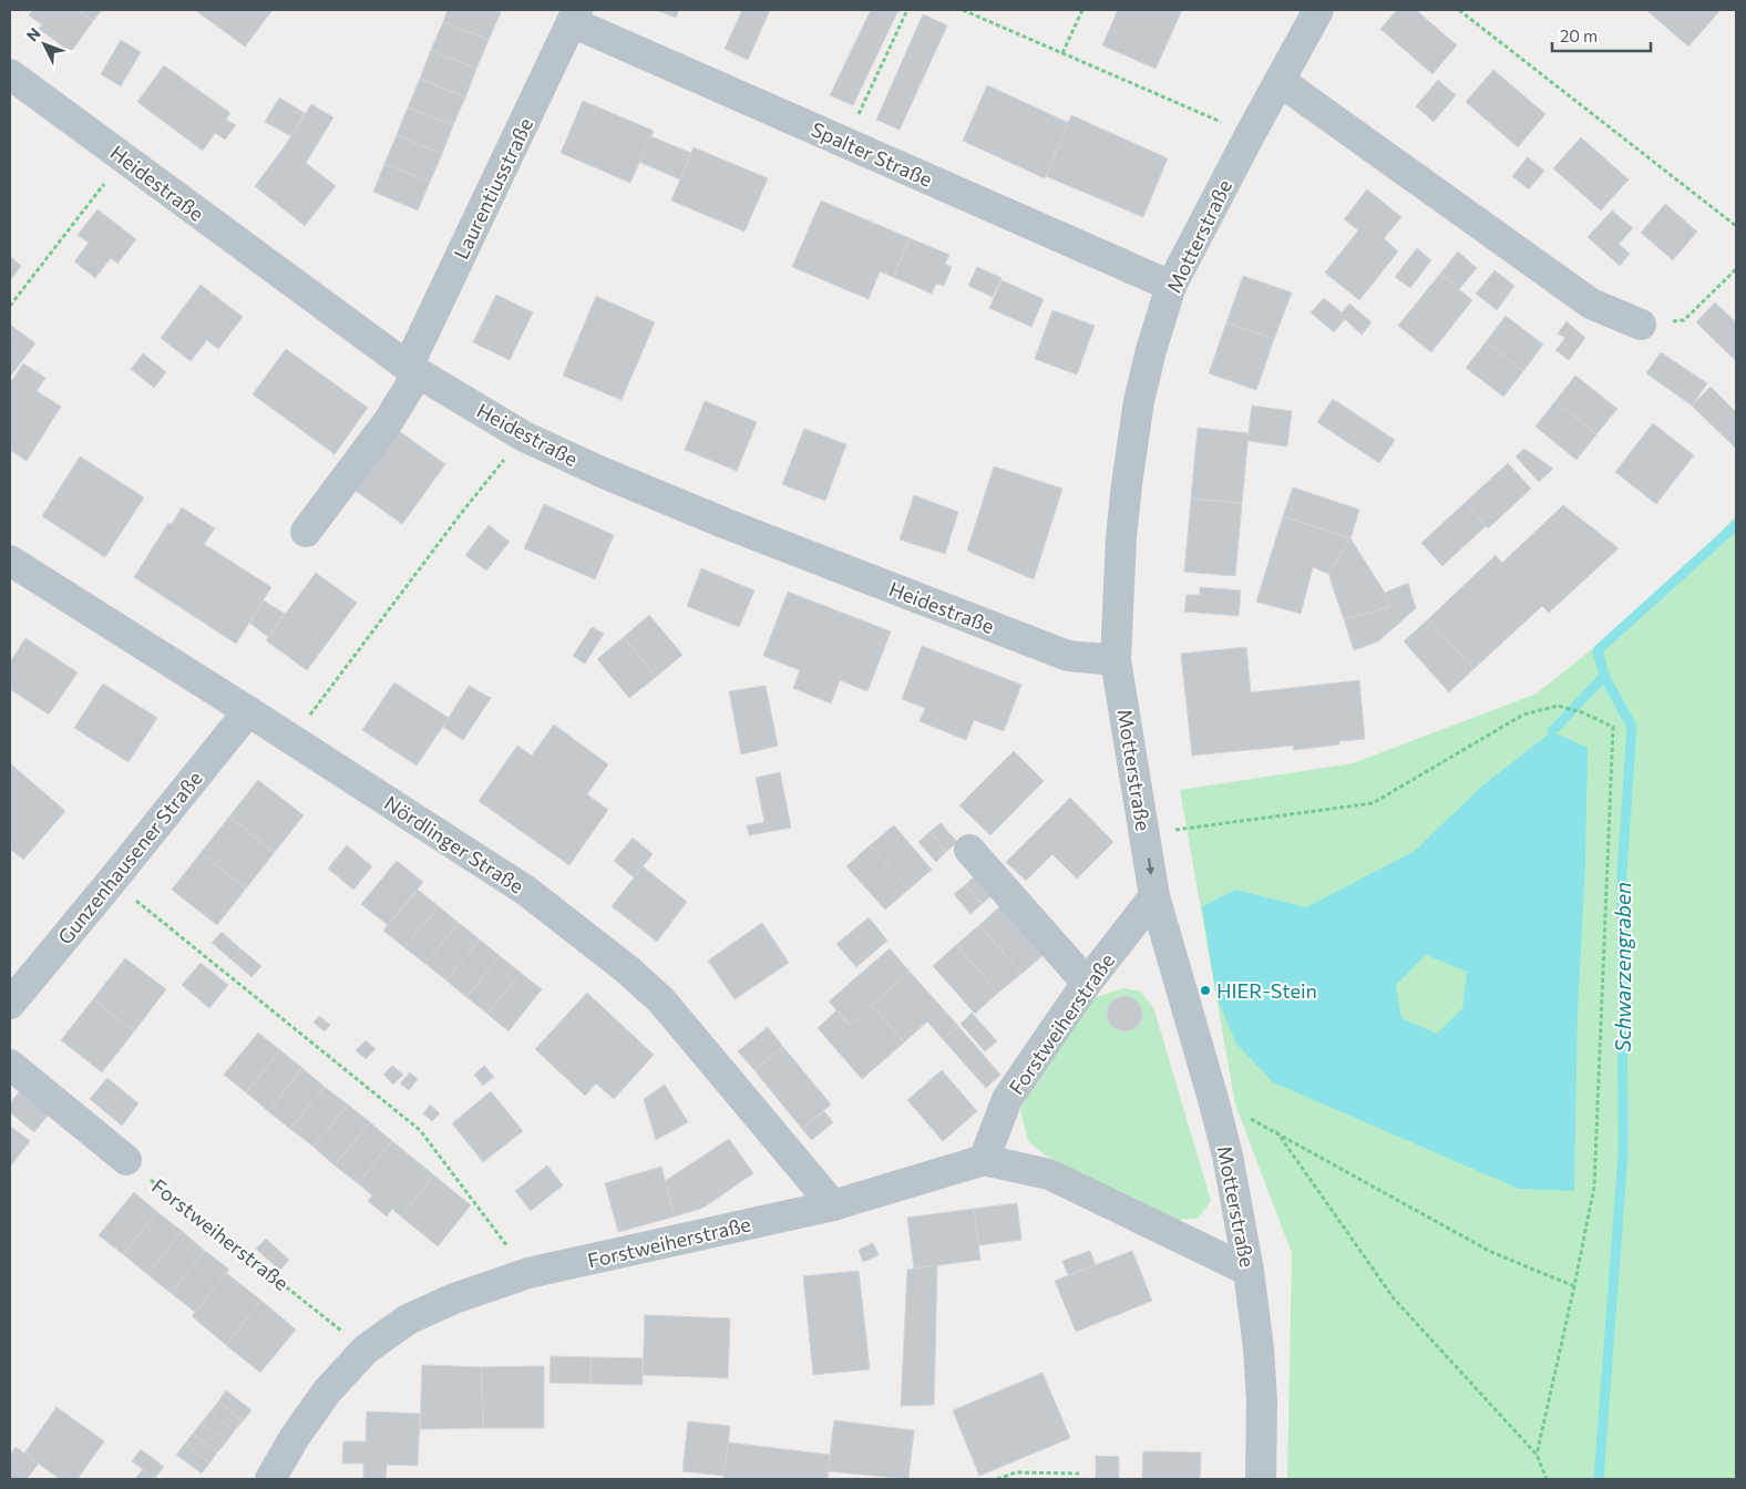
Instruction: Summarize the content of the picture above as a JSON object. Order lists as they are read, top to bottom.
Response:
{
  "streets": {
    "street": [
      "Spalter Straße",
      "Heidestraße",
      "Laurentiusstraße",
      "Motterstraße",
      "Nördlinger Straße",
      "Gunzenhausener Straße",
      "Forstweiherstraße"
    ]
  },
  "crossings": [
    ["Spalter Straße", "Laurentiusstraße"],
    ["Spalter Straße", "Motterstraße"],
    ["Heidestraße", "Laurentiusstraße"],
    ["Heidestraße", "Motterstraße"],
    ["Motterstraße", "Forstweiherstraße"],
    ["Nördlinger Straße", "Gunzenhausener Straße"],
    ["Nördlinger Straße", "Forstweiherstraße"]
  ],
  "water": ["Schwarzengraben"],
  "places": ["HIER-Stein"],
  "scale_bar": "20 m",
  "north": "top left"
}
